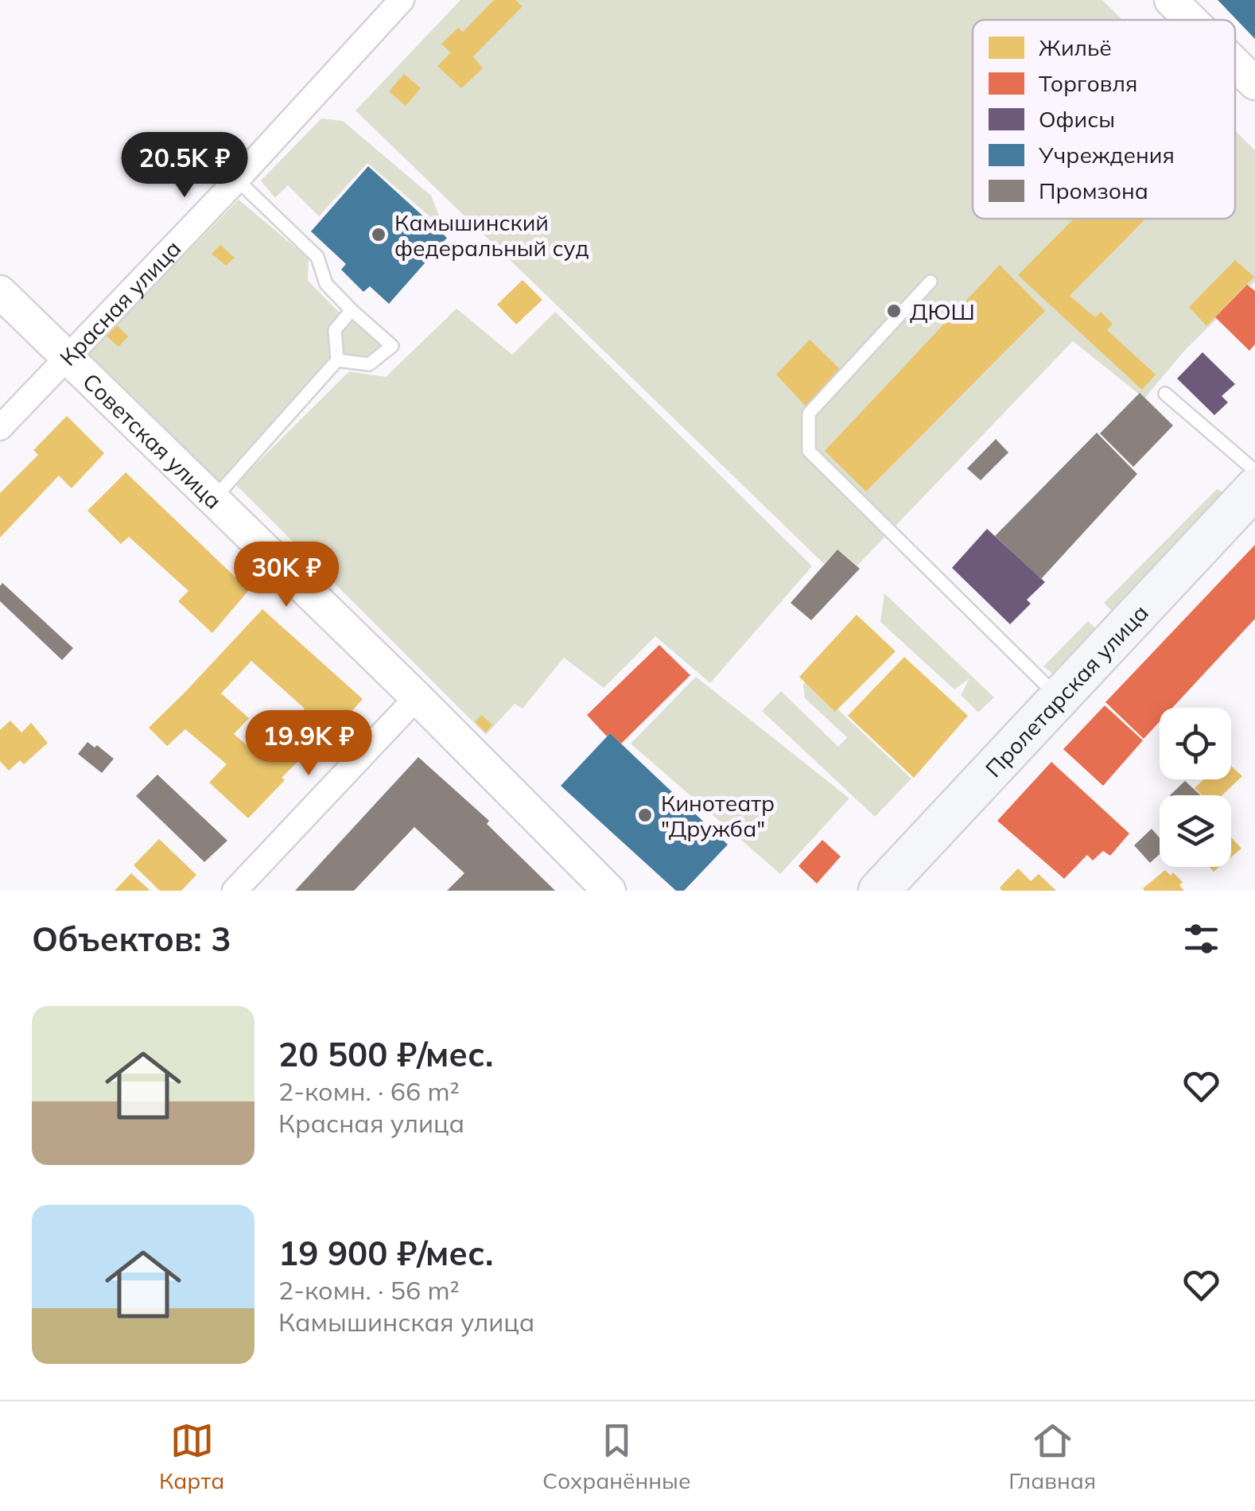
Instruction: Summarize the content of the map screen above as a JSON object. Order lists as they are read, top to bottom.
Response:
{
  "streets": {
    "main road": ["Пролетарская улица"],
    "street": ["Красная улица", "Советская улица"]
  },
  "crossings": [
    ["Красная улица", "Советская улица"]
  ],
  "places": ["Камышинский федеральный суд", "ДЮШ", "Кинотеатр \"Дружба\""],
  "legend": [
    "Жильё",
    "Торговля",
    "Офисы",
    "Учреждения",
    "Промзона"
  ],
  "page": {
    "price": ["20.5K ₽", "30K ₽", "19.9K ₽"],
    "heading": "Объектов: 3",
    "list": [
      {
        "name": "20 500 ₽/мес.",
        "note": "2-комн. · 66 m² · Красная улица"
      },
      {
        "name": "19 900 ₽/мес.",
        "note": "2-комн. · 56 m² · Камышинская улица"
      }
    ],
    "tabs": ["Карта", "Сохранённые", "Главная"]
  }
}
